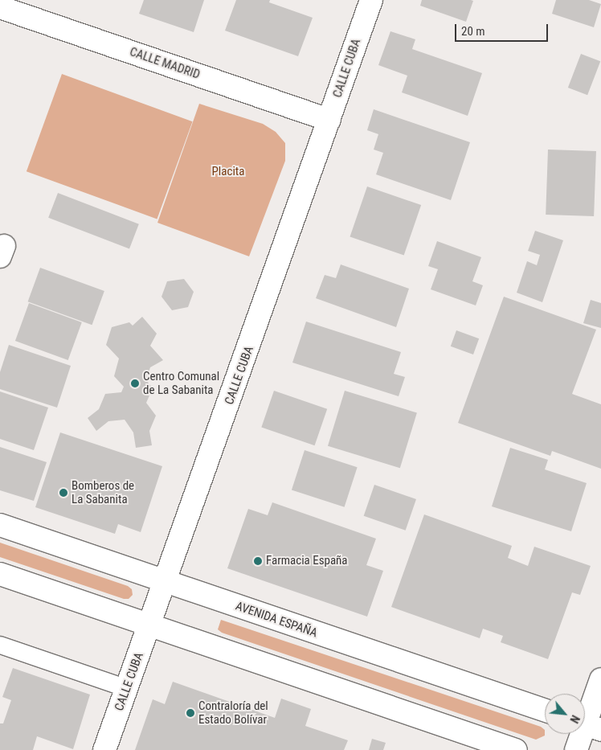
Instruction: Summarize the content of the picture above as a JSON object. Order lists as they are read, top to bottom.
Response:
{
  "streets": {
    "street": ["CALLE MADRID", "CALLE CUBA", "AVENIDA ESPAÑA"]
  },
  "crossings": [
    ["CALLE MADRID", "CALLE CUBA"],
    ["CALLE CUBA", "AVENIDA ESPAÑA"]
  ],
  "parks": ["Placita"],
  "places": [
    "Centro Comunal de La Sabanita",
    "Bomberos de La Sabanita",
    "Farmacia España",
    "Contraloría del Estado Bolívar"
  ],
  "scale_bar": "20 m",
  "north": "bottom right"
}
